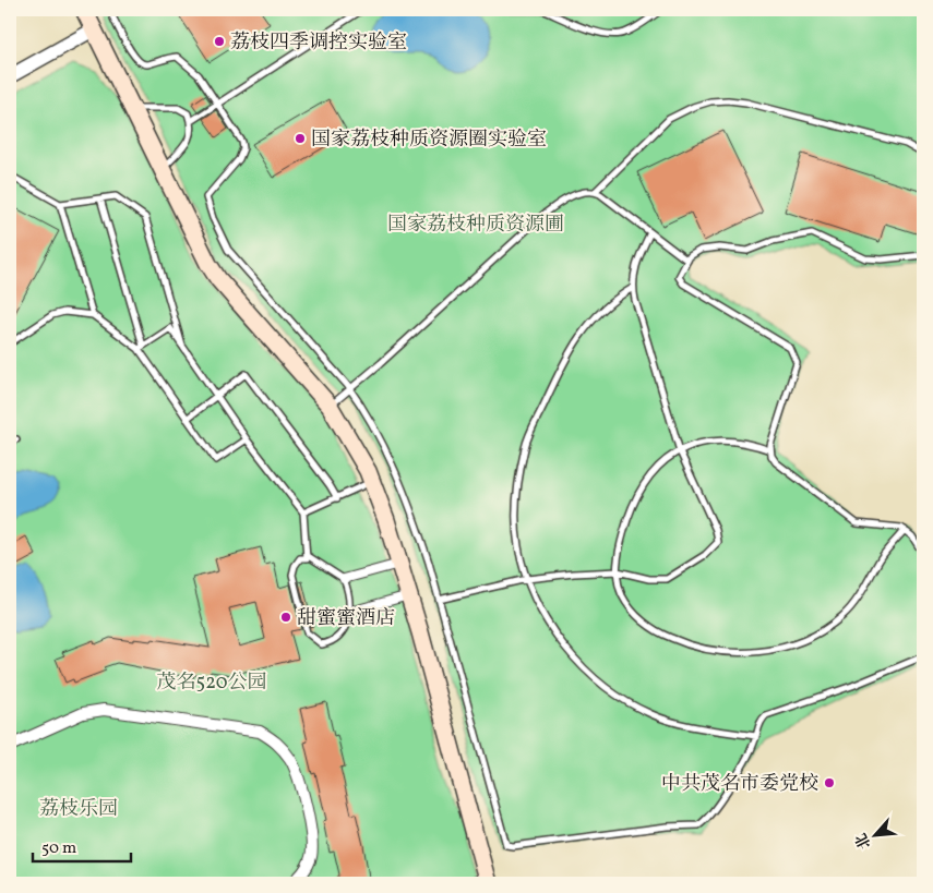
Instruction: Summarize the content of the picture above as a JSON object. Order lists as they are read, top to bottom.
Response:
{
  "parks": ["国家荔枝种质资源圃", "茂名520公园", "荔枝乐园"],
  "places": [
    "荔枝四季调控实验室",
    "国家荔枝种质资源圈实验室",
    "甜蜜蜜酒店",
    "中共茂名市委党校"
  ],
  "scale_bar": "50 m",
  "north": "bottom left"
}
